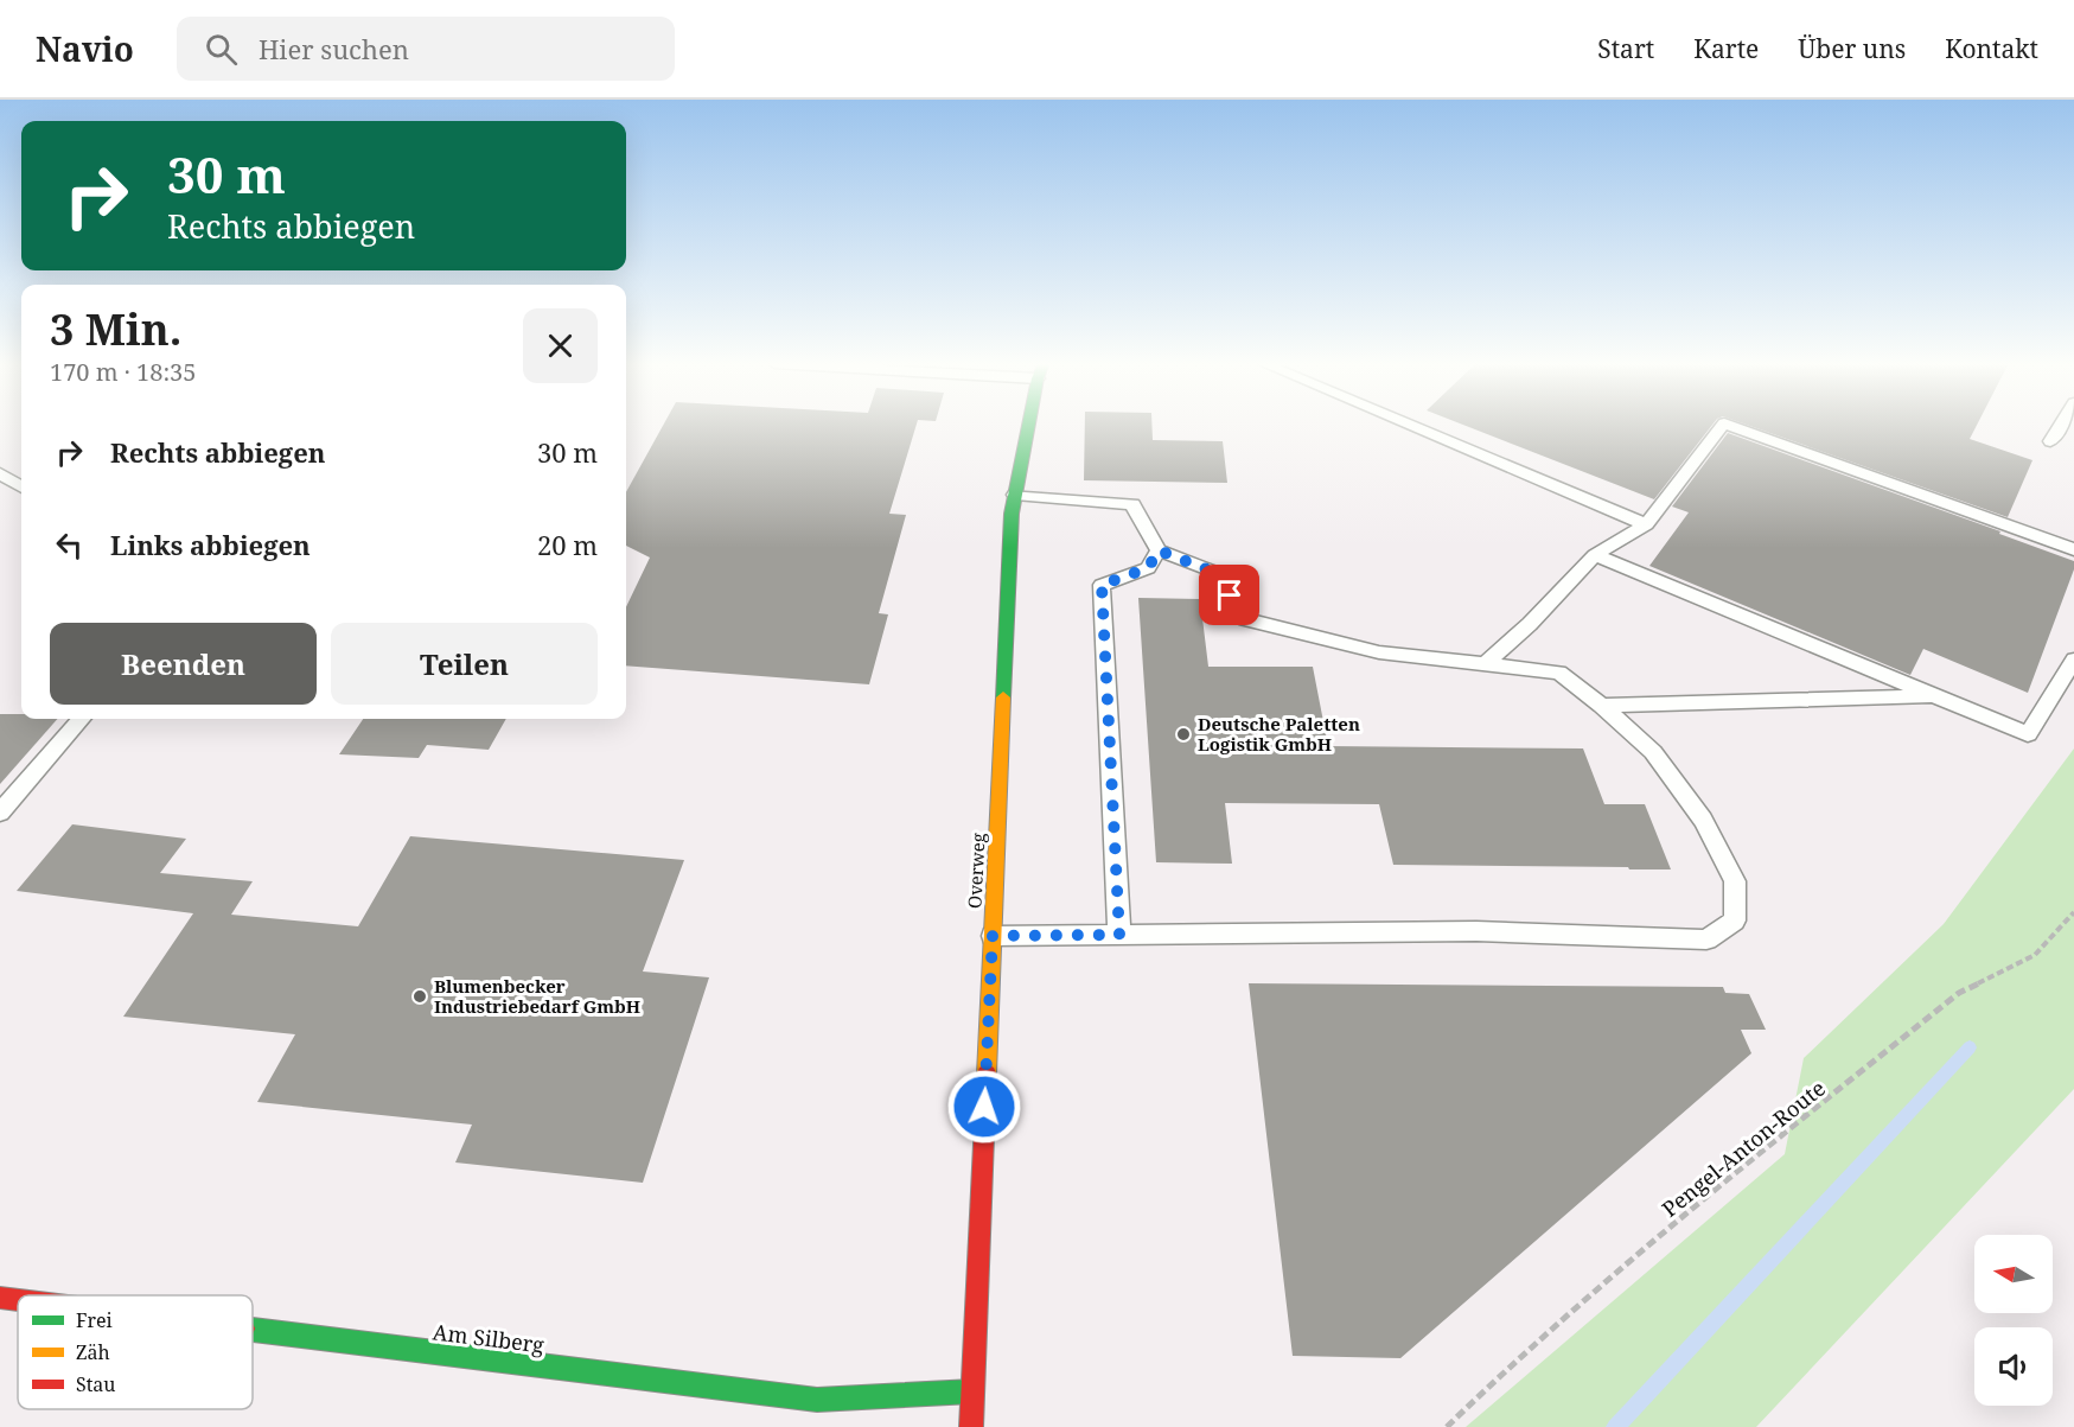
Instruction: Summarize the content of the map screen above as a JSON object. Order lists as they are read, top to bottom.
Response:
{
  "streets": {
    "street": ["Overweg", "Am Silberg"],
    "path": ["Pengel-Anton-Route"]
  },
  "crossings": [
    ["Overweg", "Am Silberg"]
  ],
  "places": ["Deutsche Paletten Logistik GmbH", "Blumenbecker Industriebedarf GmbH"],
  "legend": ["Frei", "Zäh", "Stau"],
  "north": "left",
  "page": {
    "header": "Navio",
    "search": "Hier suchen",
    "nav": [
      "Start",
      "Karte",
      "Über uns",
      "Kontakt"
    ],
    "turn": ["30 m", "Rechts abbiegen"],
    "heading": ["3 Min.", "170 m · 18:35"],
    "list": [
      {
        "name": "Rechts abbiegen",
        "value": "30 m"
      },
      {
        "name": "Links abbiegen",
        "value": "20 m"
      }
    ],
    "buttons": ["Beenden", "Teilen"]
  }
}
